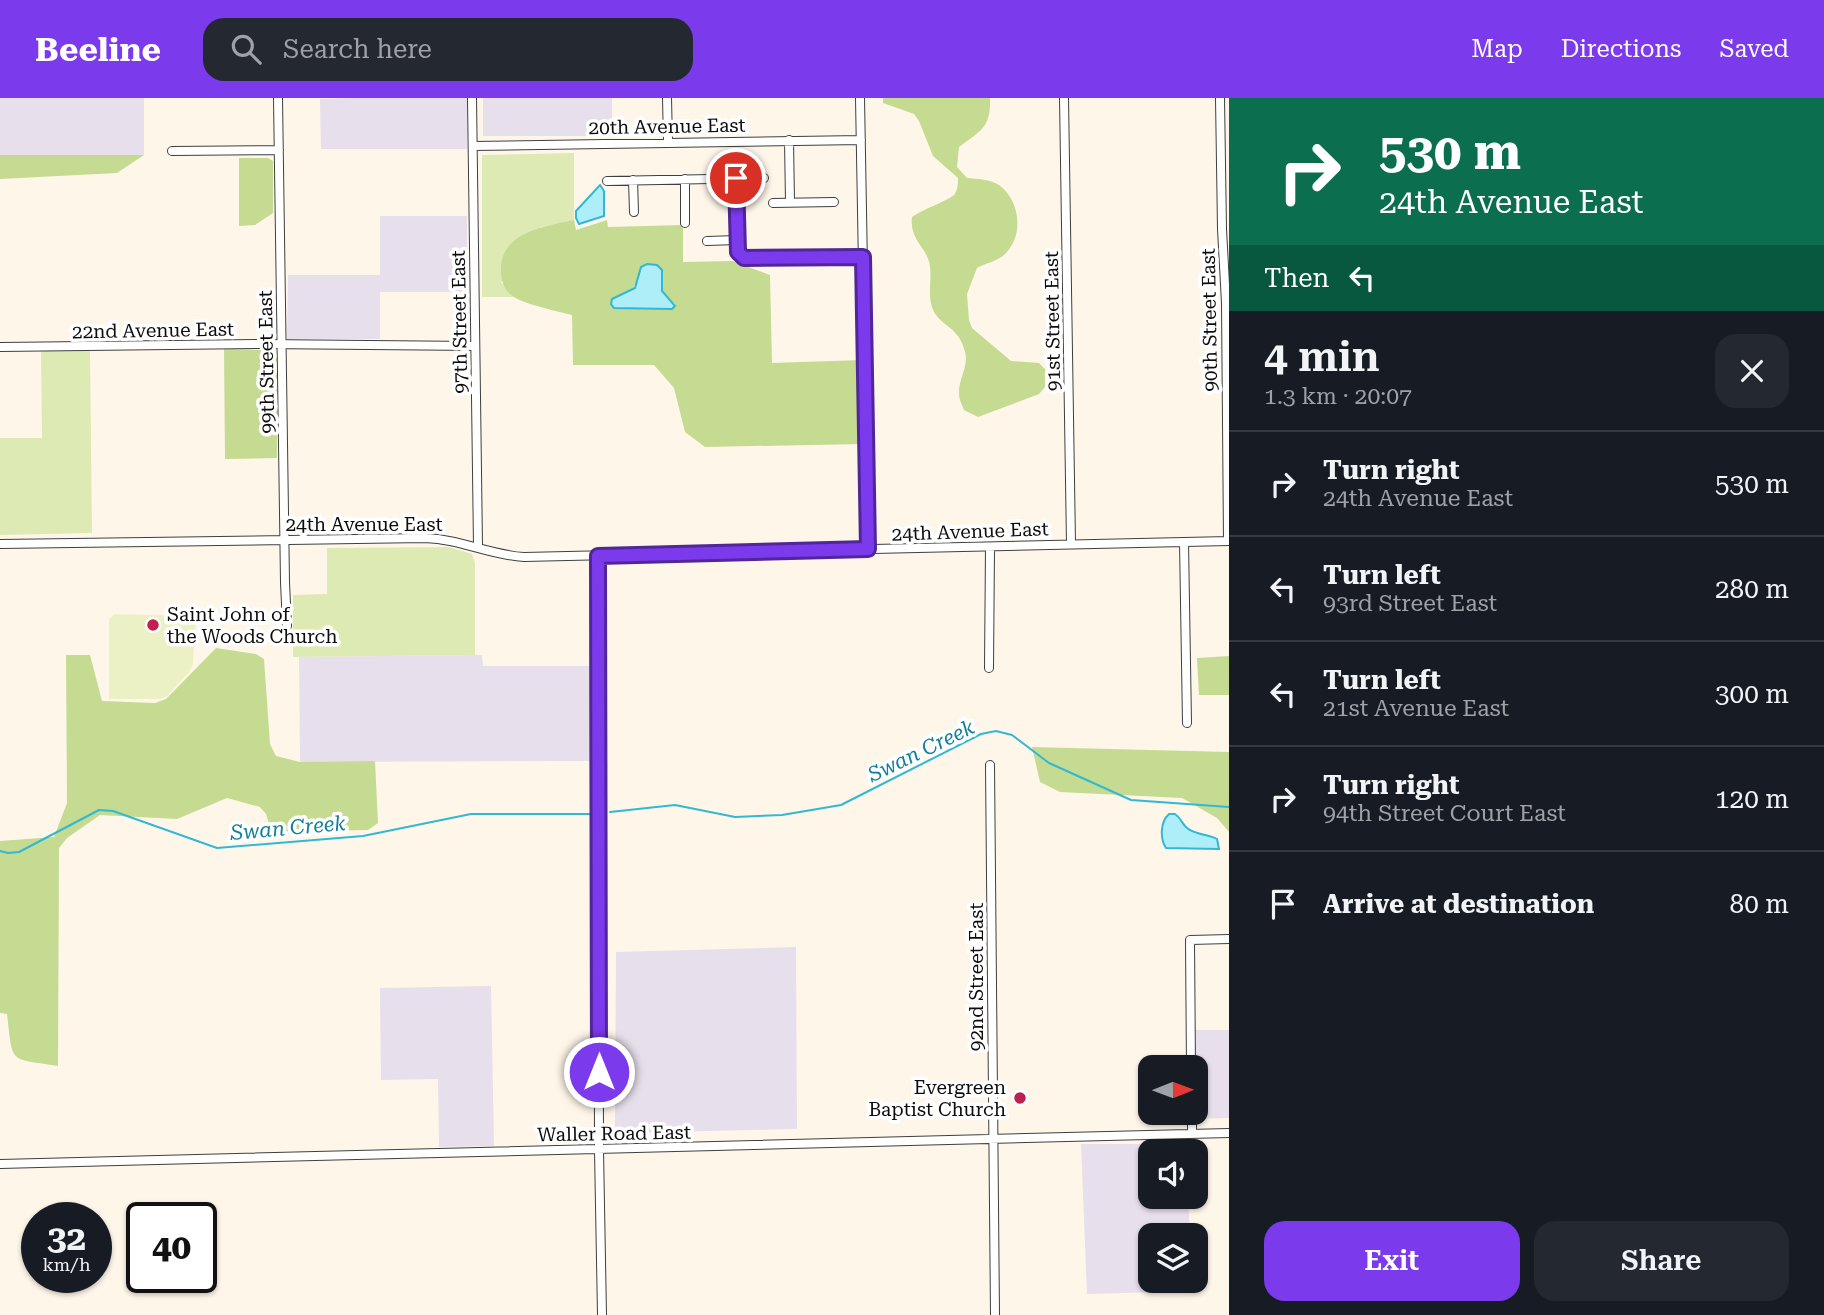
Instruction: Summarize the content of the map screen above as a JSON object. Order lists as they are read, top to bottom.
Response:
{
  "streets": {
    "street": [
      "20th Avenue East",
      "90th Street East",
      "91st Street East",
      "97th Street East",
      "22nd Avenue East",
      "99th Street East",
      "24th Avenue East",
      "92nd Street East",
      "Waller Road East"
    ]
  },
  "crossings": [
    ["20th Avenue East", "97th Street East"],
    ["90th Street East", "24th Avenue East"],
    ["91st Street East", "24th Avenue East"],
    ["97th Street East", "22nd Avenue East"],
    ["97th Street East", "24th Avenue East"],
    ["22nd Avenue East", "99th Street East"],
    ["99th Street East", "24th Avenue East"],
    ["92nd Street East", "Waller Road East"]
  ],
  "water": ["Swan Creek"],
  "places": ["Saint John of the Woods Church", "Evergreen Baptist Church"],
  "north": "right",
  "page": {
    "header": "Beeline",
    "search": "Search here",
    "nav": ["Map", "Directions", "Saved"],
    "turn": ["530 m", "24th Avenue East"],
    "then": "Then",
    "heading": ["4 min", "1.3 km · 20:07"],
    "list": [
      {
        "name": "Turn right",
        "note": "24th Avenue East",
        "value": "530 m"
      },
      {
        "name": "Turn left",
        "note": "93rd Street East",
        "value": "280 m"
      },
      {
        "name": "Turn left",
        "note": "21st Avenue East",
        "value": "300 m"
      },
      {
        "name": "Turn right",
        "note": "94th Street Court East",
        "value": "120 m"
      },
      {
        "name": "Arrive at destination",
        "value": "80 m"
      }
    ],
    "speed": "32 km/h",
    "limit": "40",
    "buttons": ["Exit", "Share"]
  }
}
